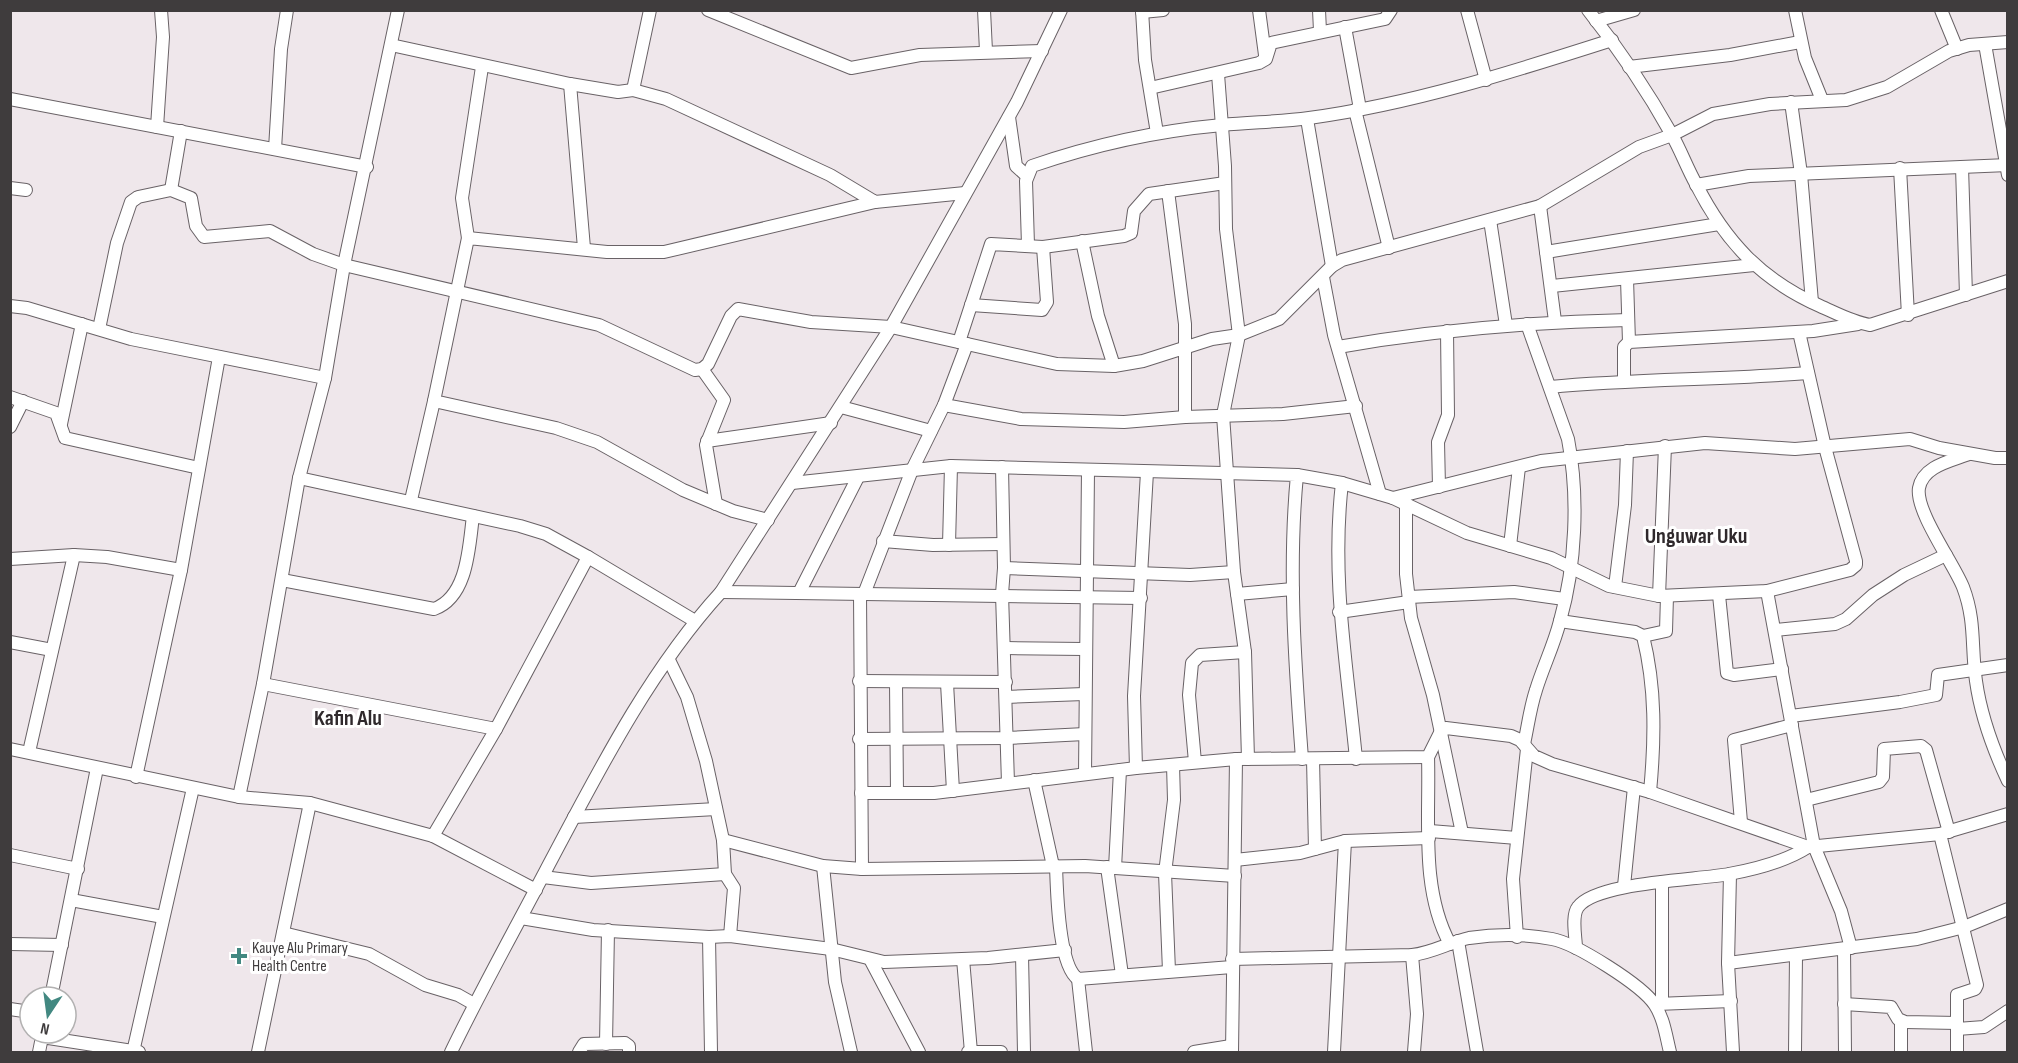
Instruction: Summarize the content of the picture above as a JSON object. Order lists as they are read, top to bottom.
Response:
{
  "districts": ["Unguwar Uku", "Kafin Alu"],
  "places": {
    "health": ["Kauye Alu Primary Health Centre"]
  },
  "north": "bottom"
}
